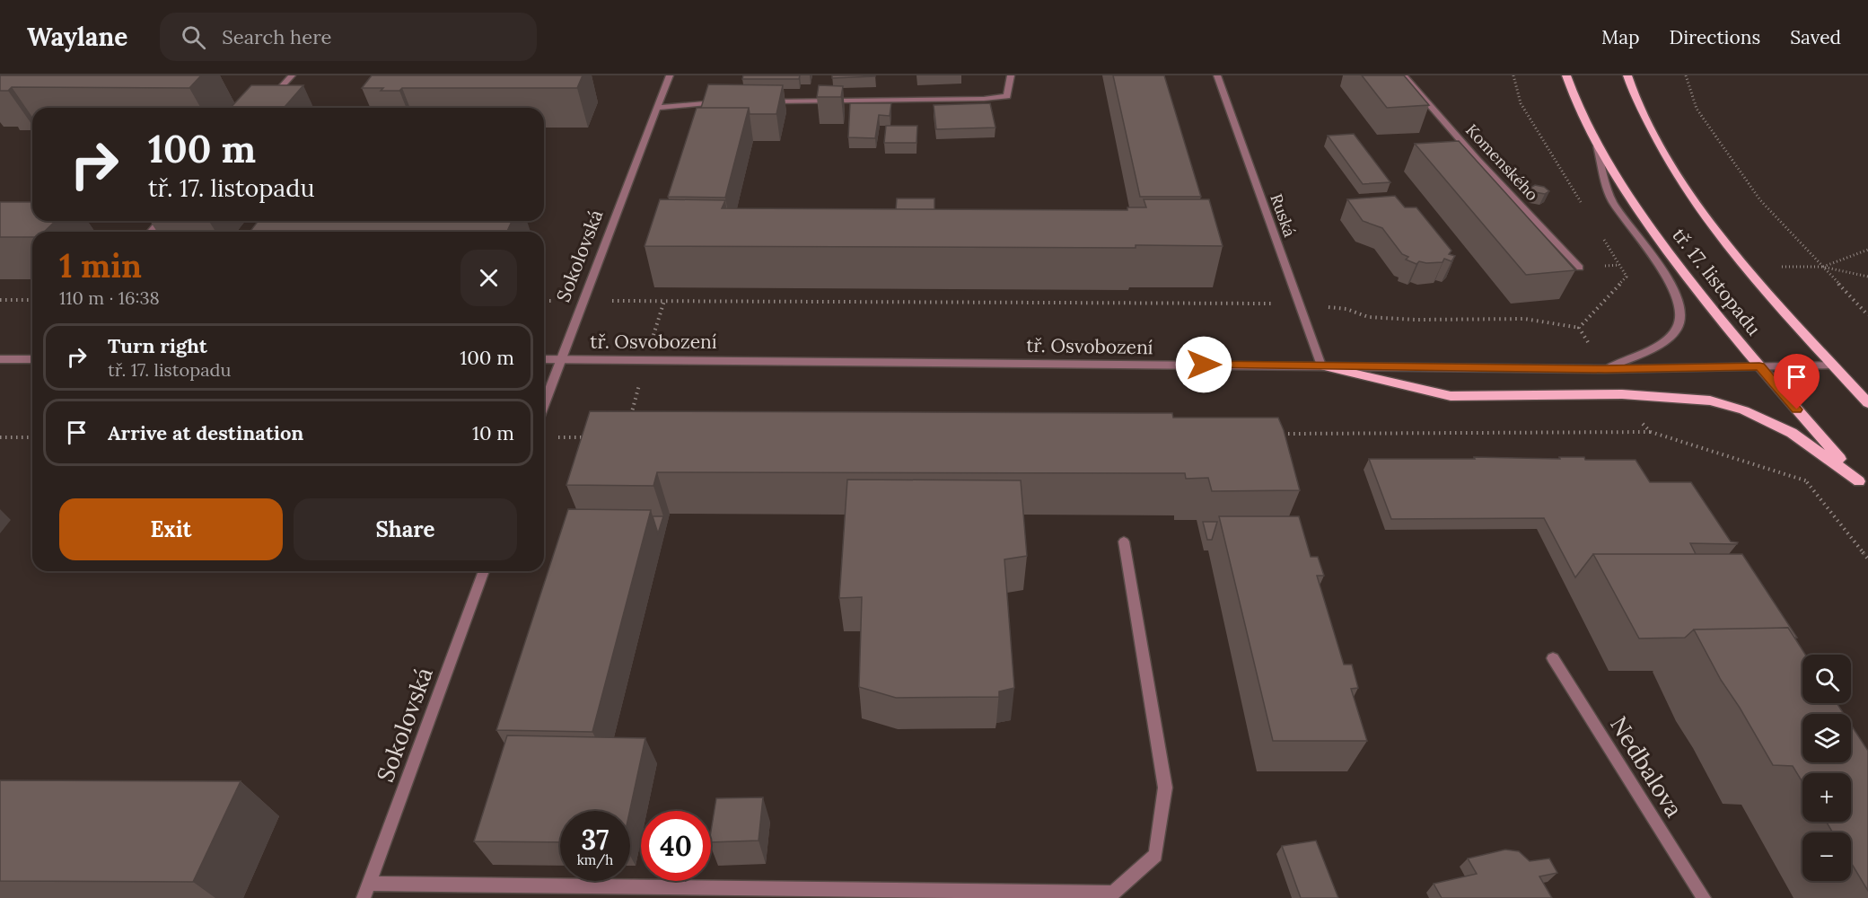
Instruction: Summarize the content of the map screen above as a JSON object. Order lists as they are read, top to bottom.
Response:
{
  "streets": {
    "main road": ["tř. 17. listopadu"],
    "street": [
      "Komenského",
      "Ruská",
      "Sokolovská",
      "tř. Osvobození",
      "Nedbalova"
    ]
  },
  "crossings": [
    ["Ruská", "tř. Osvobození"],
    ["Sokolovská", "tř. Osvobození"],
    ["tř. 17. listopadu", "tř. Osvobození"]
  ],
  "page": {
    "header": "Waylane",
    "search": "Search here",
    "nav": ["Map", "Directions", "Saved"],
    "turn": ["100 m", "tř. 17. listopadu"],
    "heading": ["1 min", "110 m · 16:38"],
    "list": [
      {
        "name": "Turn right",
        "note": "tř. 17. listopadu",
        "value": "100 m"
      },
      {
        "name": "Arrive at destination",
        "value": "10 m"
      }
    ],
    "buttons": ["Exit", "Share"],
    "map_buttons": ["+", "−"],
    "speed": "37 km/h",
    "limit": "40"
  }
}
